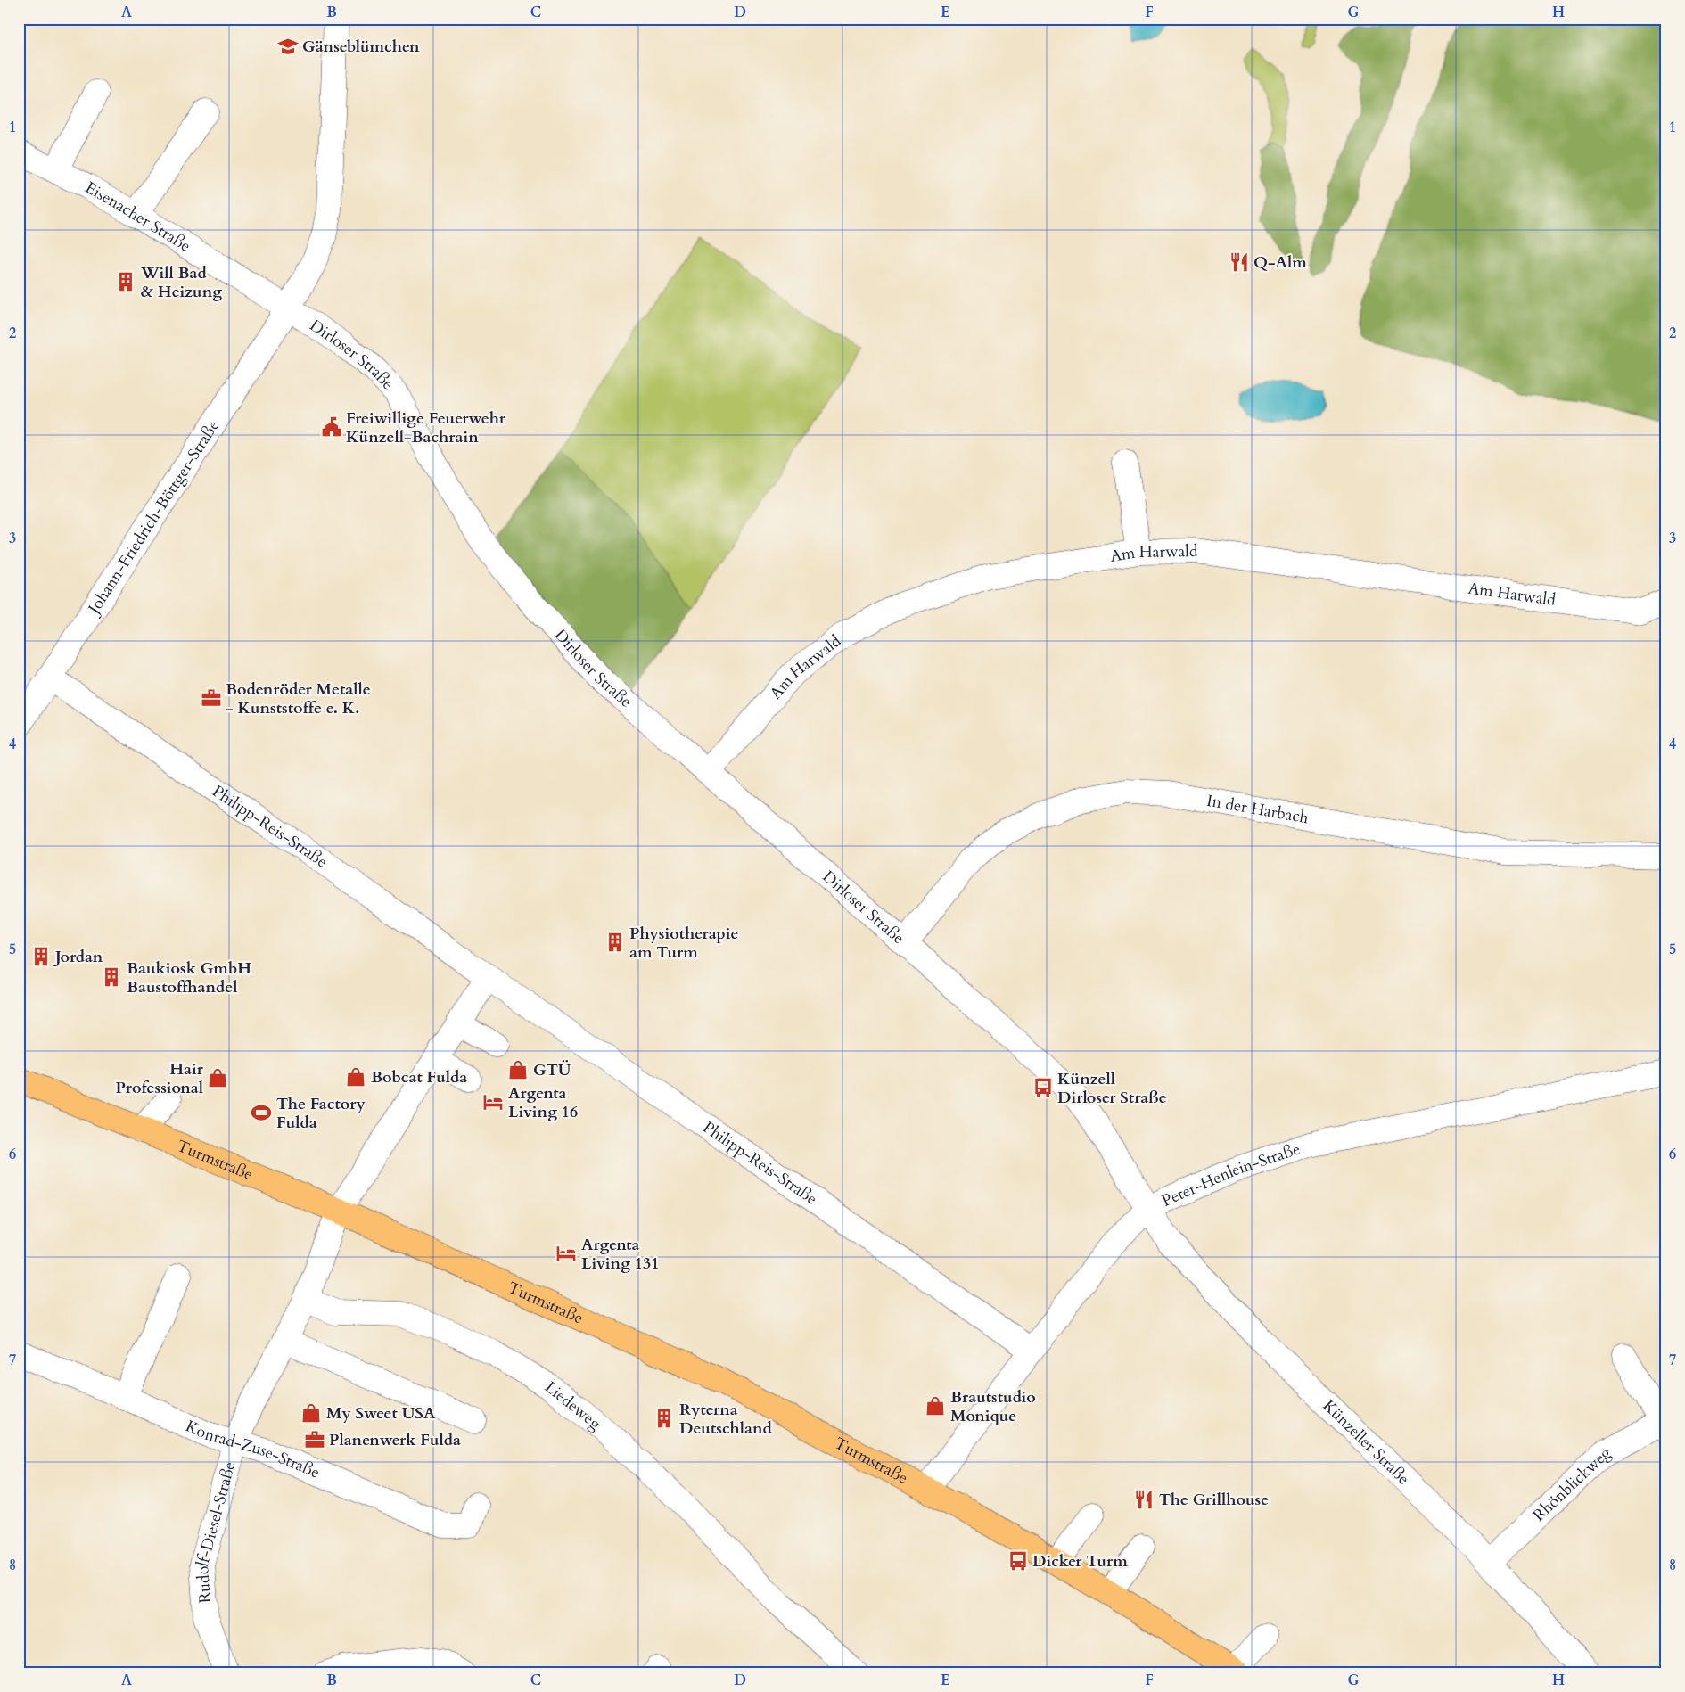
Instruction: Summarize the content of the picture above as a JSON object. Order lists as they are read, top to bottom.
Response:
{
  "streets": {
    "main road": ["Turmstraße"],
    "street": [
      "Eisenacher Straße",
      "Dirloser Straße",
      "Johann-Friedrich-Böttger-Straße",
      "Am Harwald",
      "In der Harbach",
      "Philipp-Reis-Straße",
      "Peter-Henlein-Straße",
      "Liedeweg",
      "Künzeller Straße",
      "Konrad-Zuse-Straße",
      "Rhönblickweg",
      "Rudolf-Diesel-Straße"
    ]
  },
  "crossings": [
    ["Eisenacher Straße", "Dirloser Straße"],
    ["Eisenacher Straße", "Johann-Friedrich-Böttger-Straße"],
    ["Dirloser Straße", "Johann-Friedrich-Böttger-Straße"],
    ["Dirloser Straße", "Am Harwald"],
    ["Dirloser Straße", "In der Harbach"],
    ["Dirloser Straße", "Peter-Henlein-Straße"],
    ["Dirloser Straße", "Künzeller Straße"],
    ["Johann-Friedrich-Böttger-Straße", "Philipp-Reis-Straße"],
    ["Philipp-Reis-Straße", "Peter-Henlein-Straße"],
    ["Turmstraße", "Peter-Henlein-Straße"],
    ["Peter-Henlein-Straße", "Künzeller Straße"],
    ["Liedeweg", "Rudolf-Diesel-Straße"],
    ["Künzeller Straße", "Rhönblickweg"],
    ["Konrad-Zuse-Straße", "Rudolf-Diesel-Straße"]
  ],
  "places": {
    "school or university": ["Gänseblümchen"],
    "restaurant": ["Q-Alm", "The Grillhouse"],
    "building": [
      "Will Bad & Heizung",
      "Physiotherapie am Turm",
      "Jordan",
      "Baukiosk GmbH Baustoffhandel",
      "Ryterna Deutschland"
    ],
    "public building": ["Freiwillige Feuerwehr Künzell-Bachrain"],
    "office": ["Bodenröder Metalle - Kunststoffe e. K.", "Planenwerk Fulda"],
    "shop": [
      "GTÜ",
      "Bobcat Fulda",
      "Hair Professional",
      "Brautstudio Monique",
      "My Sweet USA"
    ],
    "bus stop": ["Künzell Dirloser Straße", "Dicker Turm"],
    "hotel": ["Argenta Living 16", "Argenta Living 131"],
    "sports": ["The Factory Fulda"]
  },
  "grid": {
    "columns": [
      "A",
      "B",
      "C",
      "D",
      "E",
      "F",
      "G",
      "H"
    ],
    "rows": [
      "1",
      "2",
      "3",
      "4",
      "5",
      "6",
      "7",
      "8"
    ]
  }
}
